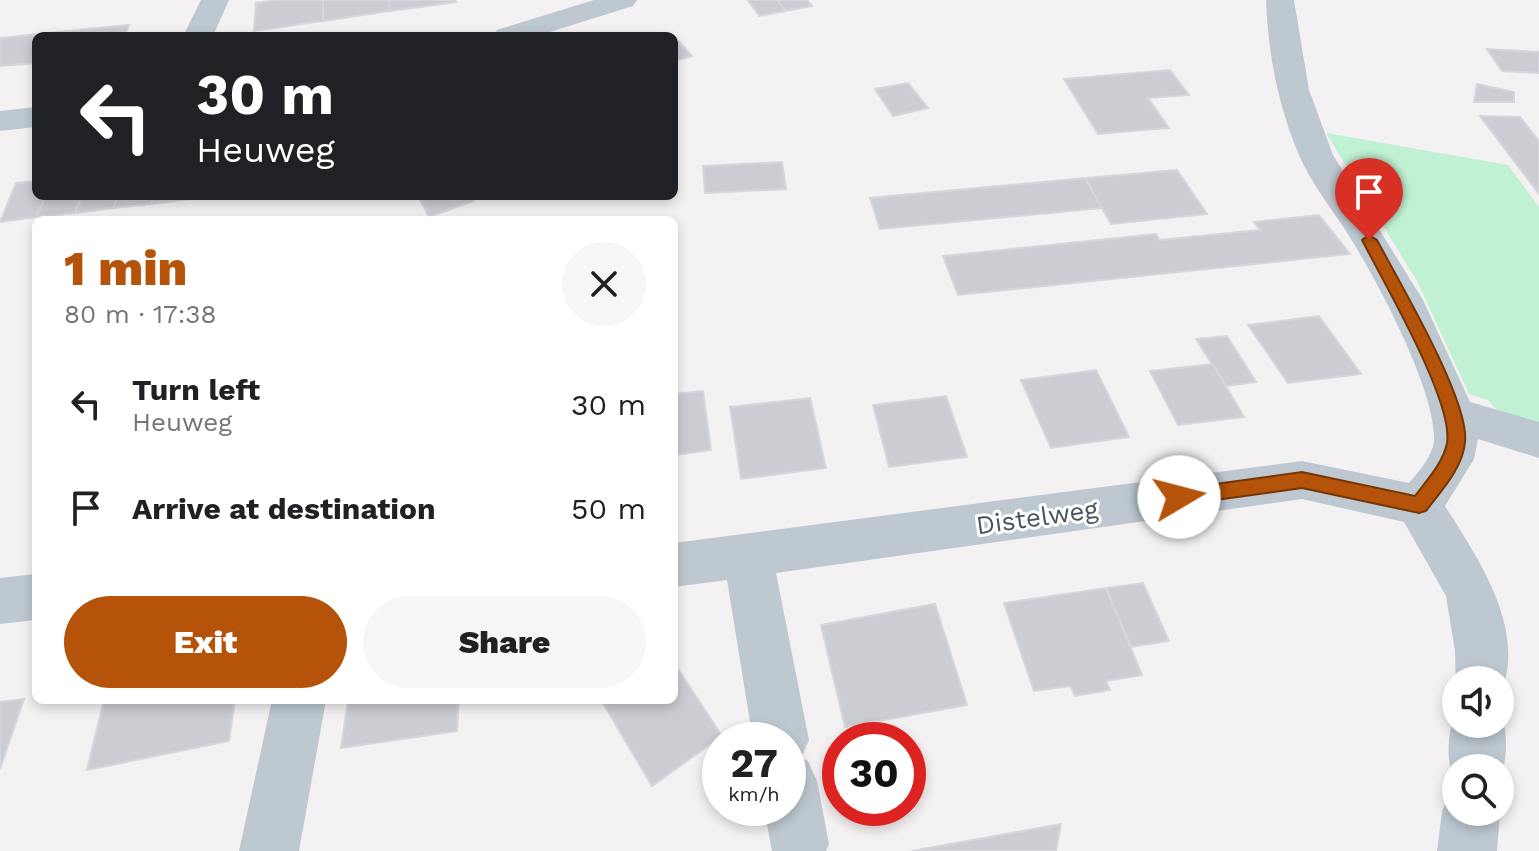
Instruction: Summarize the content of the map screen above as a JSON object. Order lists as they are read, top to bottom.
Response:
{
  "streets": {
    "street": ["Distelweg"]
  },
  "page": {
    "turn": ["30 m", "Heuweg"],
    "heading": ["1 min", "80 m · 17:38"],
    "list": [
      {
        "name": "Turn left",
        "note": "Heuweg",
        "value": "30 m"
      },
      {
        "name": "Arrive at destination",
        "value": "50 m"
      }
    ],
    "buttons": ["Exit", "Share"],
    "speed": "27 km/h",
    "limit": "30"
  }
}
